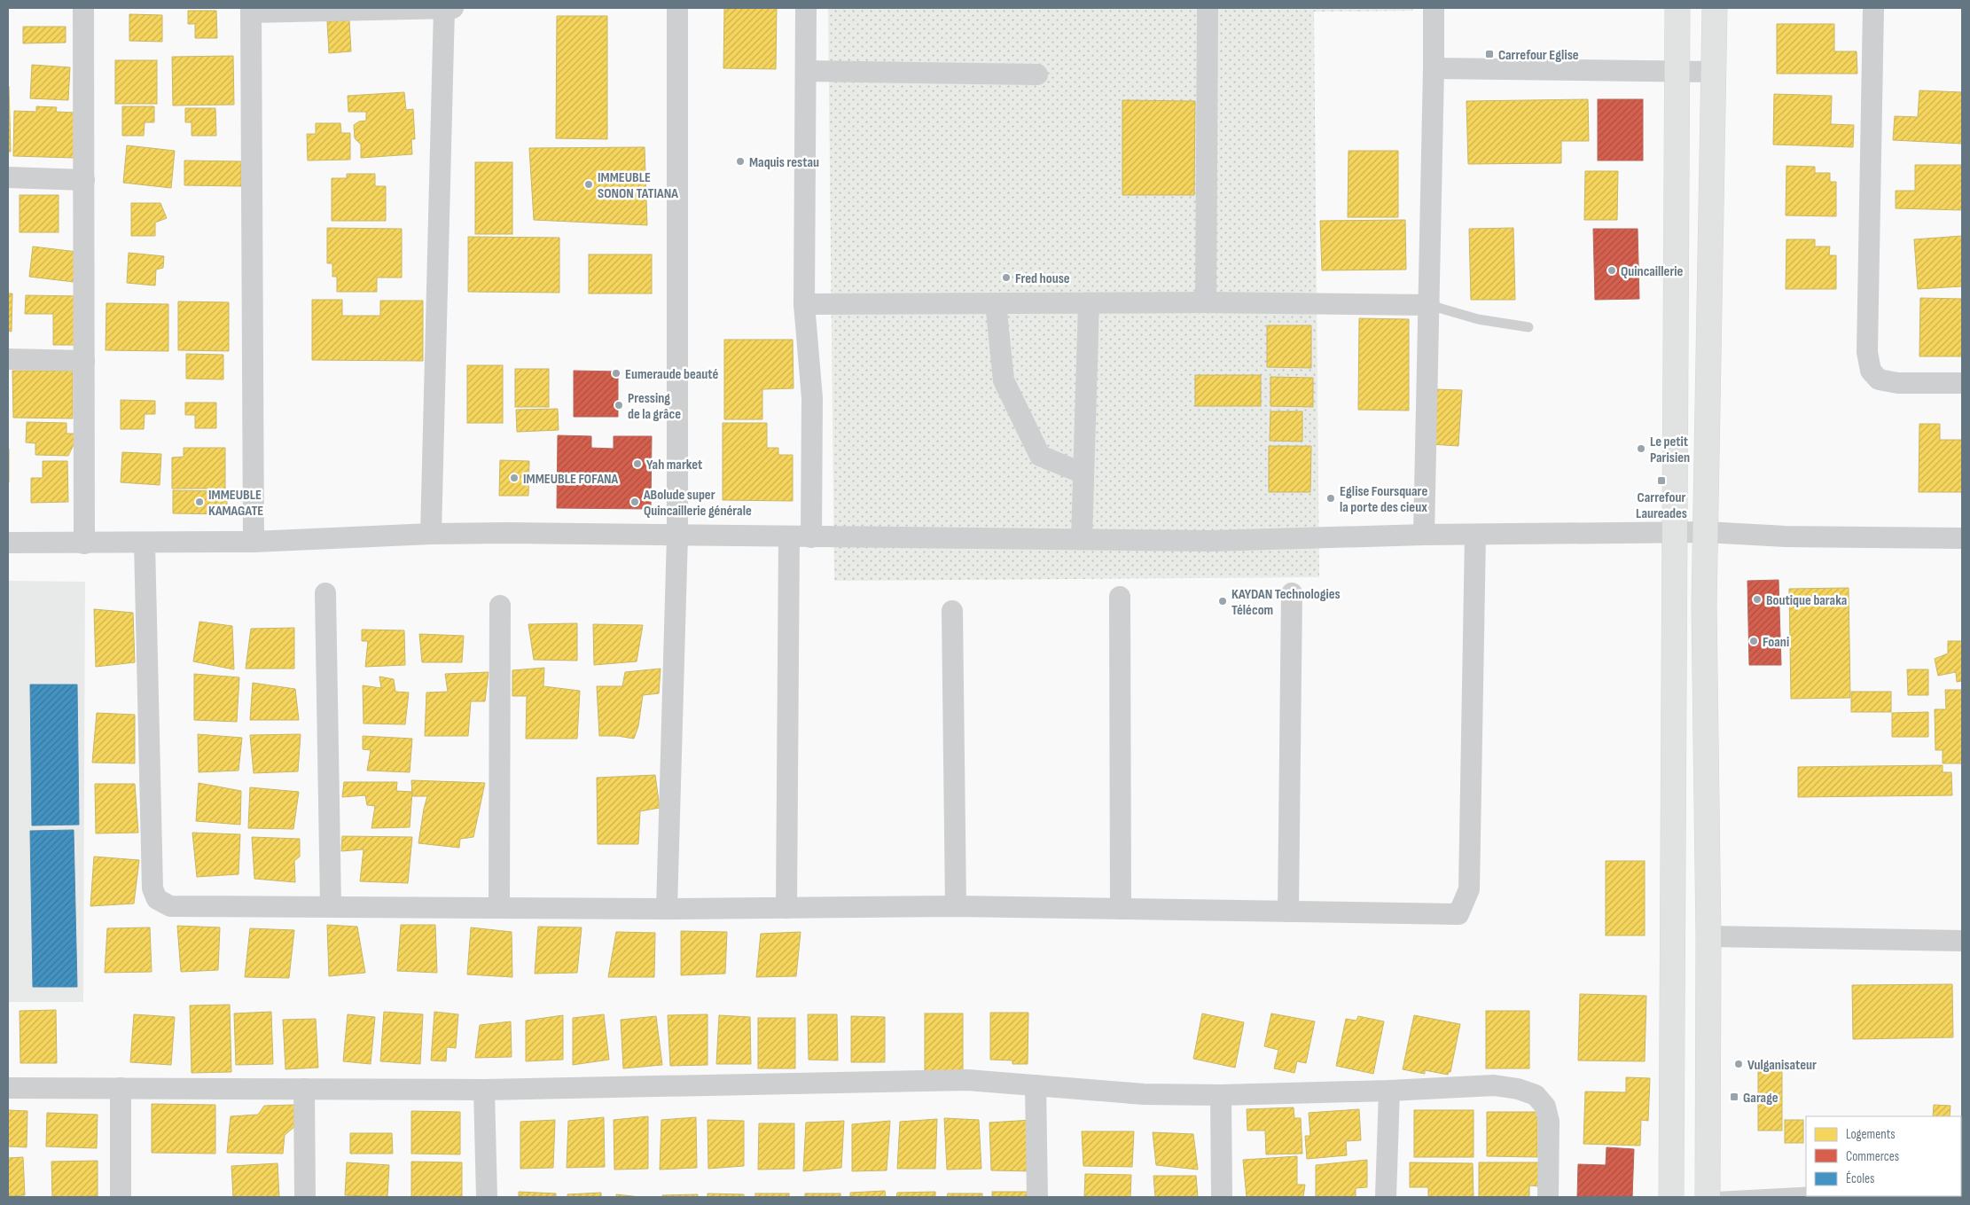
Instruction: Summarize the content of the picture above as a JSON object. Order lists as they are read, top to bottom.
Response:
{
  "places": {
    "transit": ["Carrefour Eglise", "Carrefour Laureades", "Garage"],
    "other": [
      "Maquis restau",
      "IMMEUBLE SONON TATIANA",
      "Quincaillerie",
      "Fred house",
      "Eumeraude beauté",
      "Pressing de la grâce",
      "Le petit Parisien",
      "Yah market",
      "IMMEUBLE FOFANA",
      "Eglise Foursquare la porte des cieux",
      "IMMEUBLE KAMAGATE",
      "ABolude super Quincaillerie générale",
      "Boutique baraka",
      "KAYDAN Technologies Télécom",
      "Foani",
      "Vulganisateur"
    ]
  },
  "legend": ["Logements", "Commerces", "Écoles"]
}
